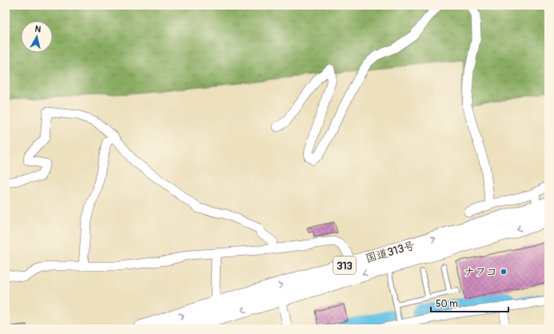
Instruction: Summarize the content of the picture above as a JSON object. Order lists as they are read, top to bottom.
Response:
{
  "streets": {
    "highway": ["国道313号", "313"]
  },
  "places": ["ナフコ"],
  "scale_bar": "50 m",
  "north": "top"
}
